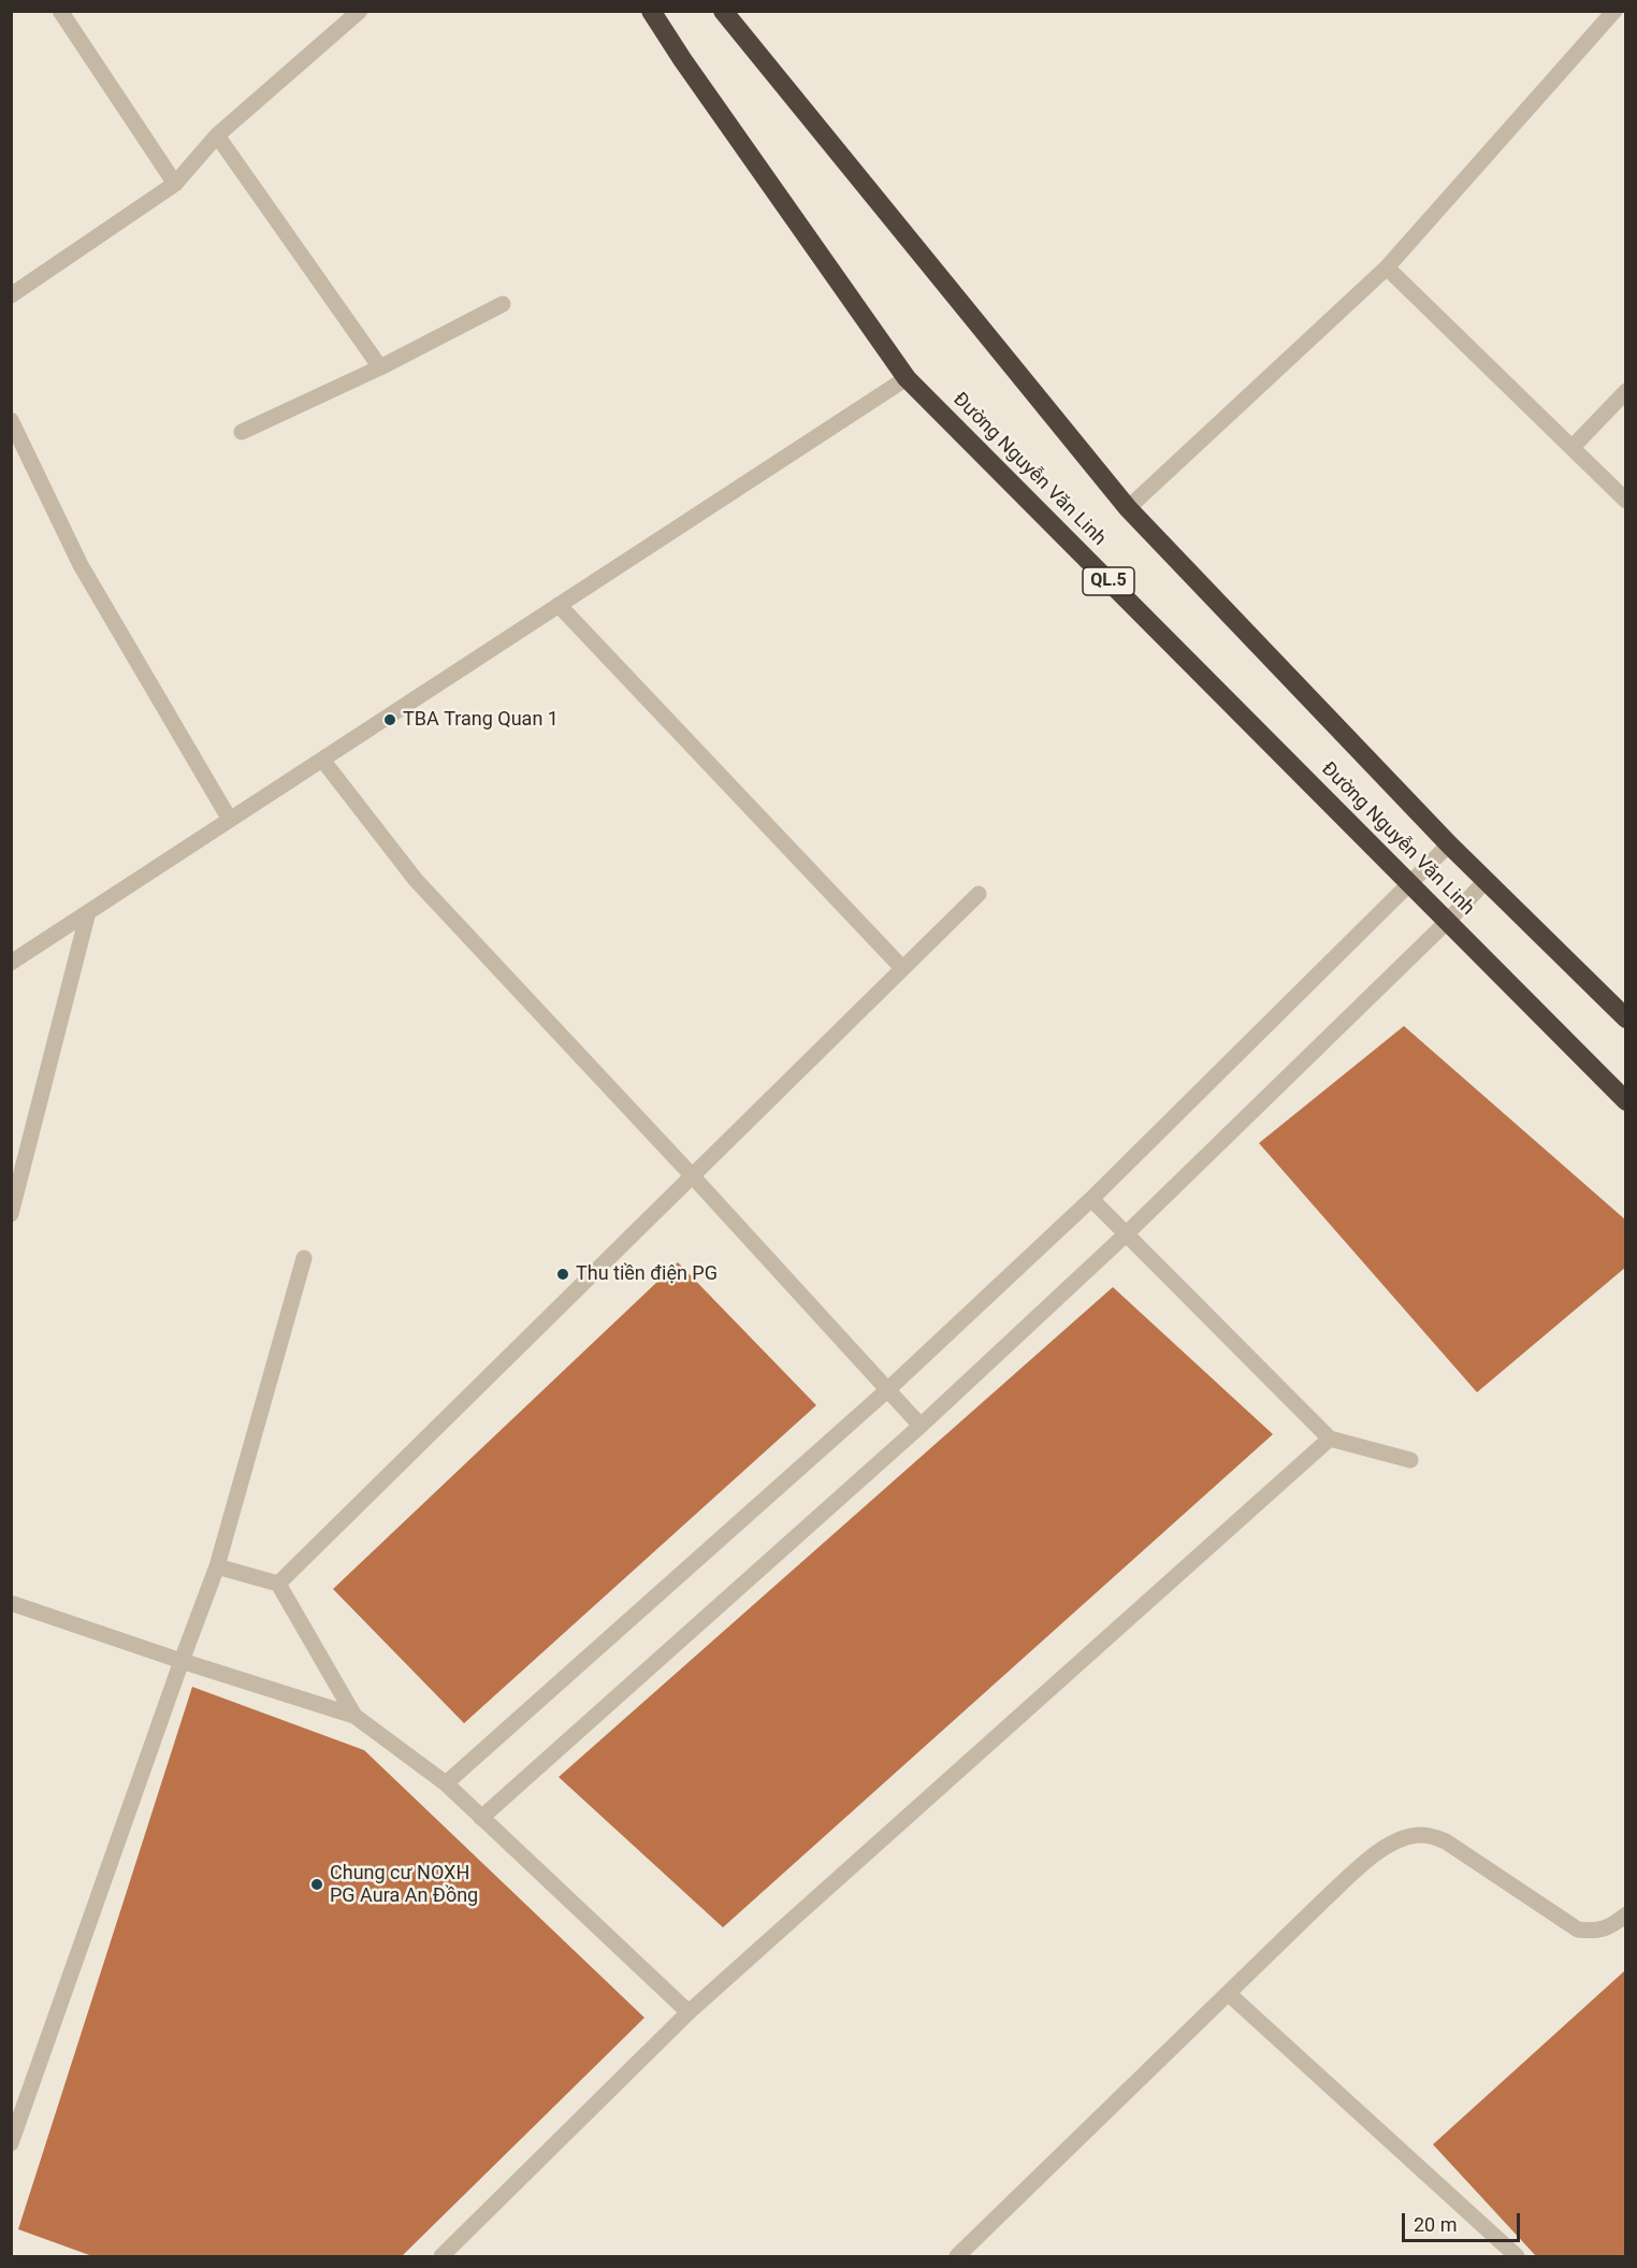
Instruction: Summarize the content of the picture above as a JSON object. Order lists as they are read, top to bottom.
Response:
{
  "streets": {
    "highway": ["Đường Nguyễn Văn Linh", "QL.5"]
  },
  "places": ["TBA Trang Quan 1", "Thu tiền điện PG", "Chung cư NOXH PG Aura An Đồng"],
  "scale_bar": "20 m"
}
